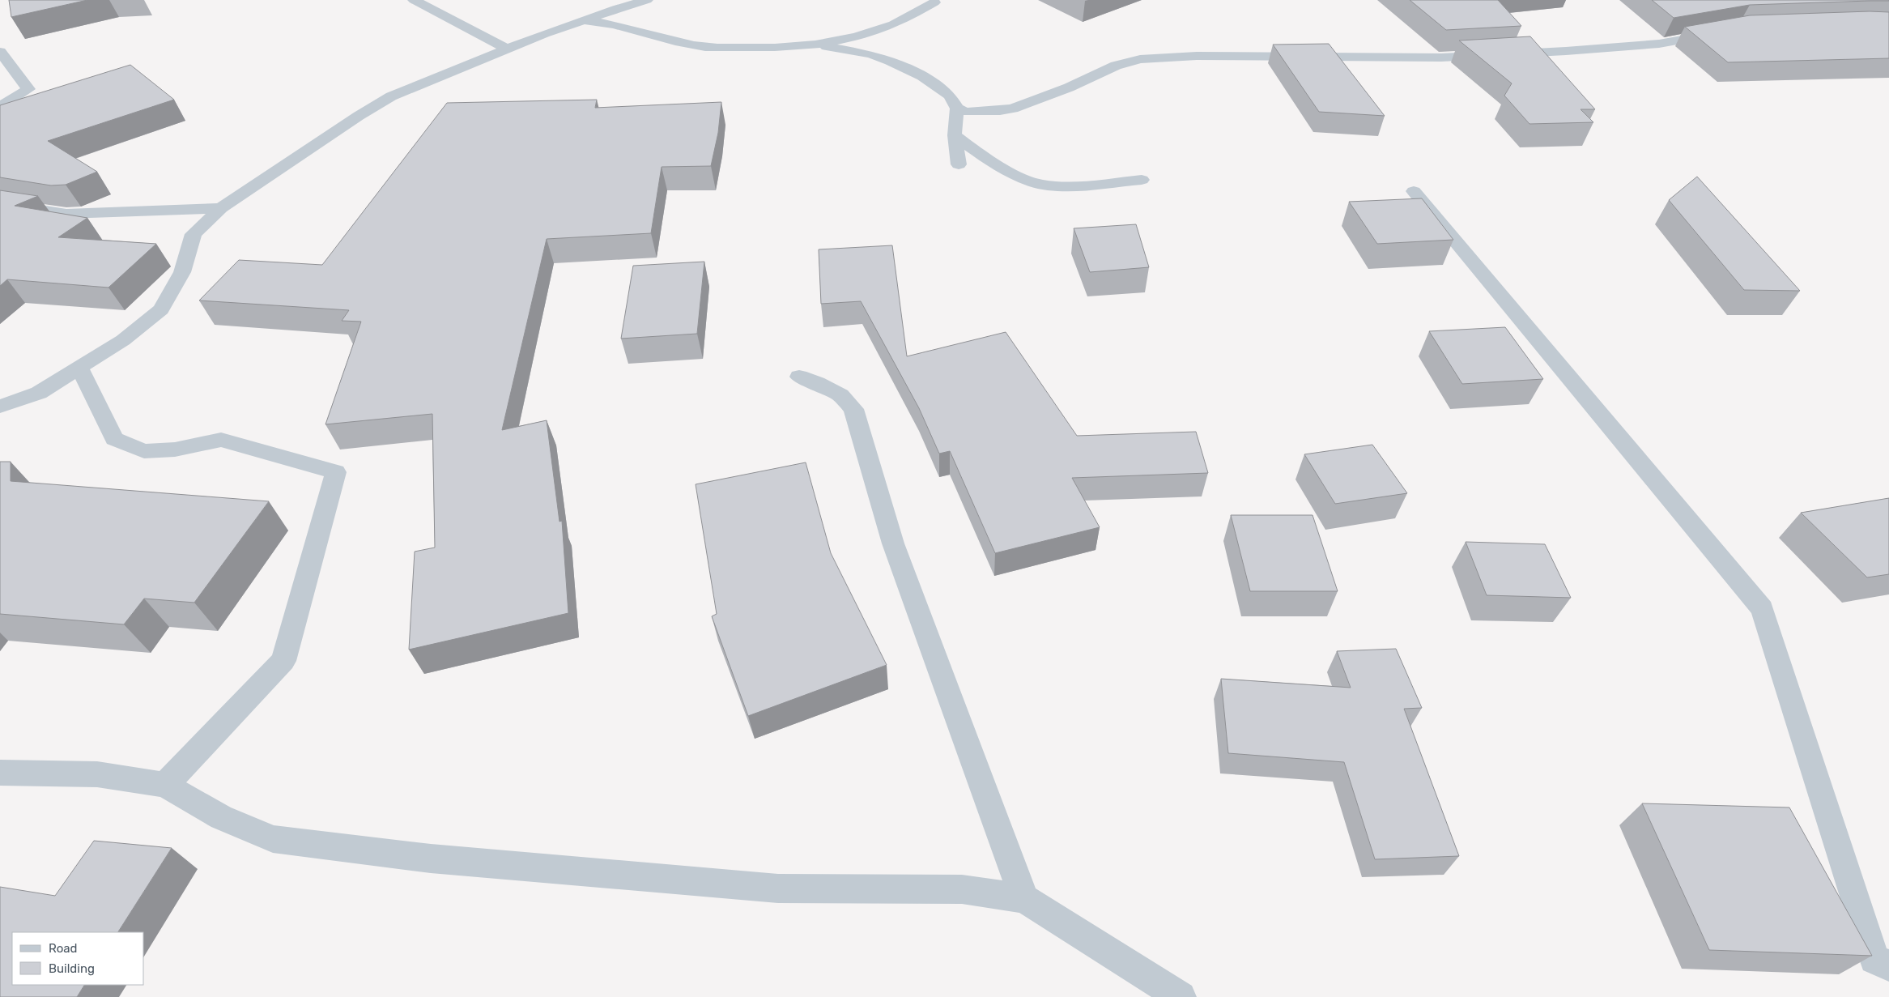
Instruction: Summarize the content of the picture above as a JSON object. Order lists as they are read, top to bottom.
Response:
{
  "legend": ["Road", "Building"]
}
